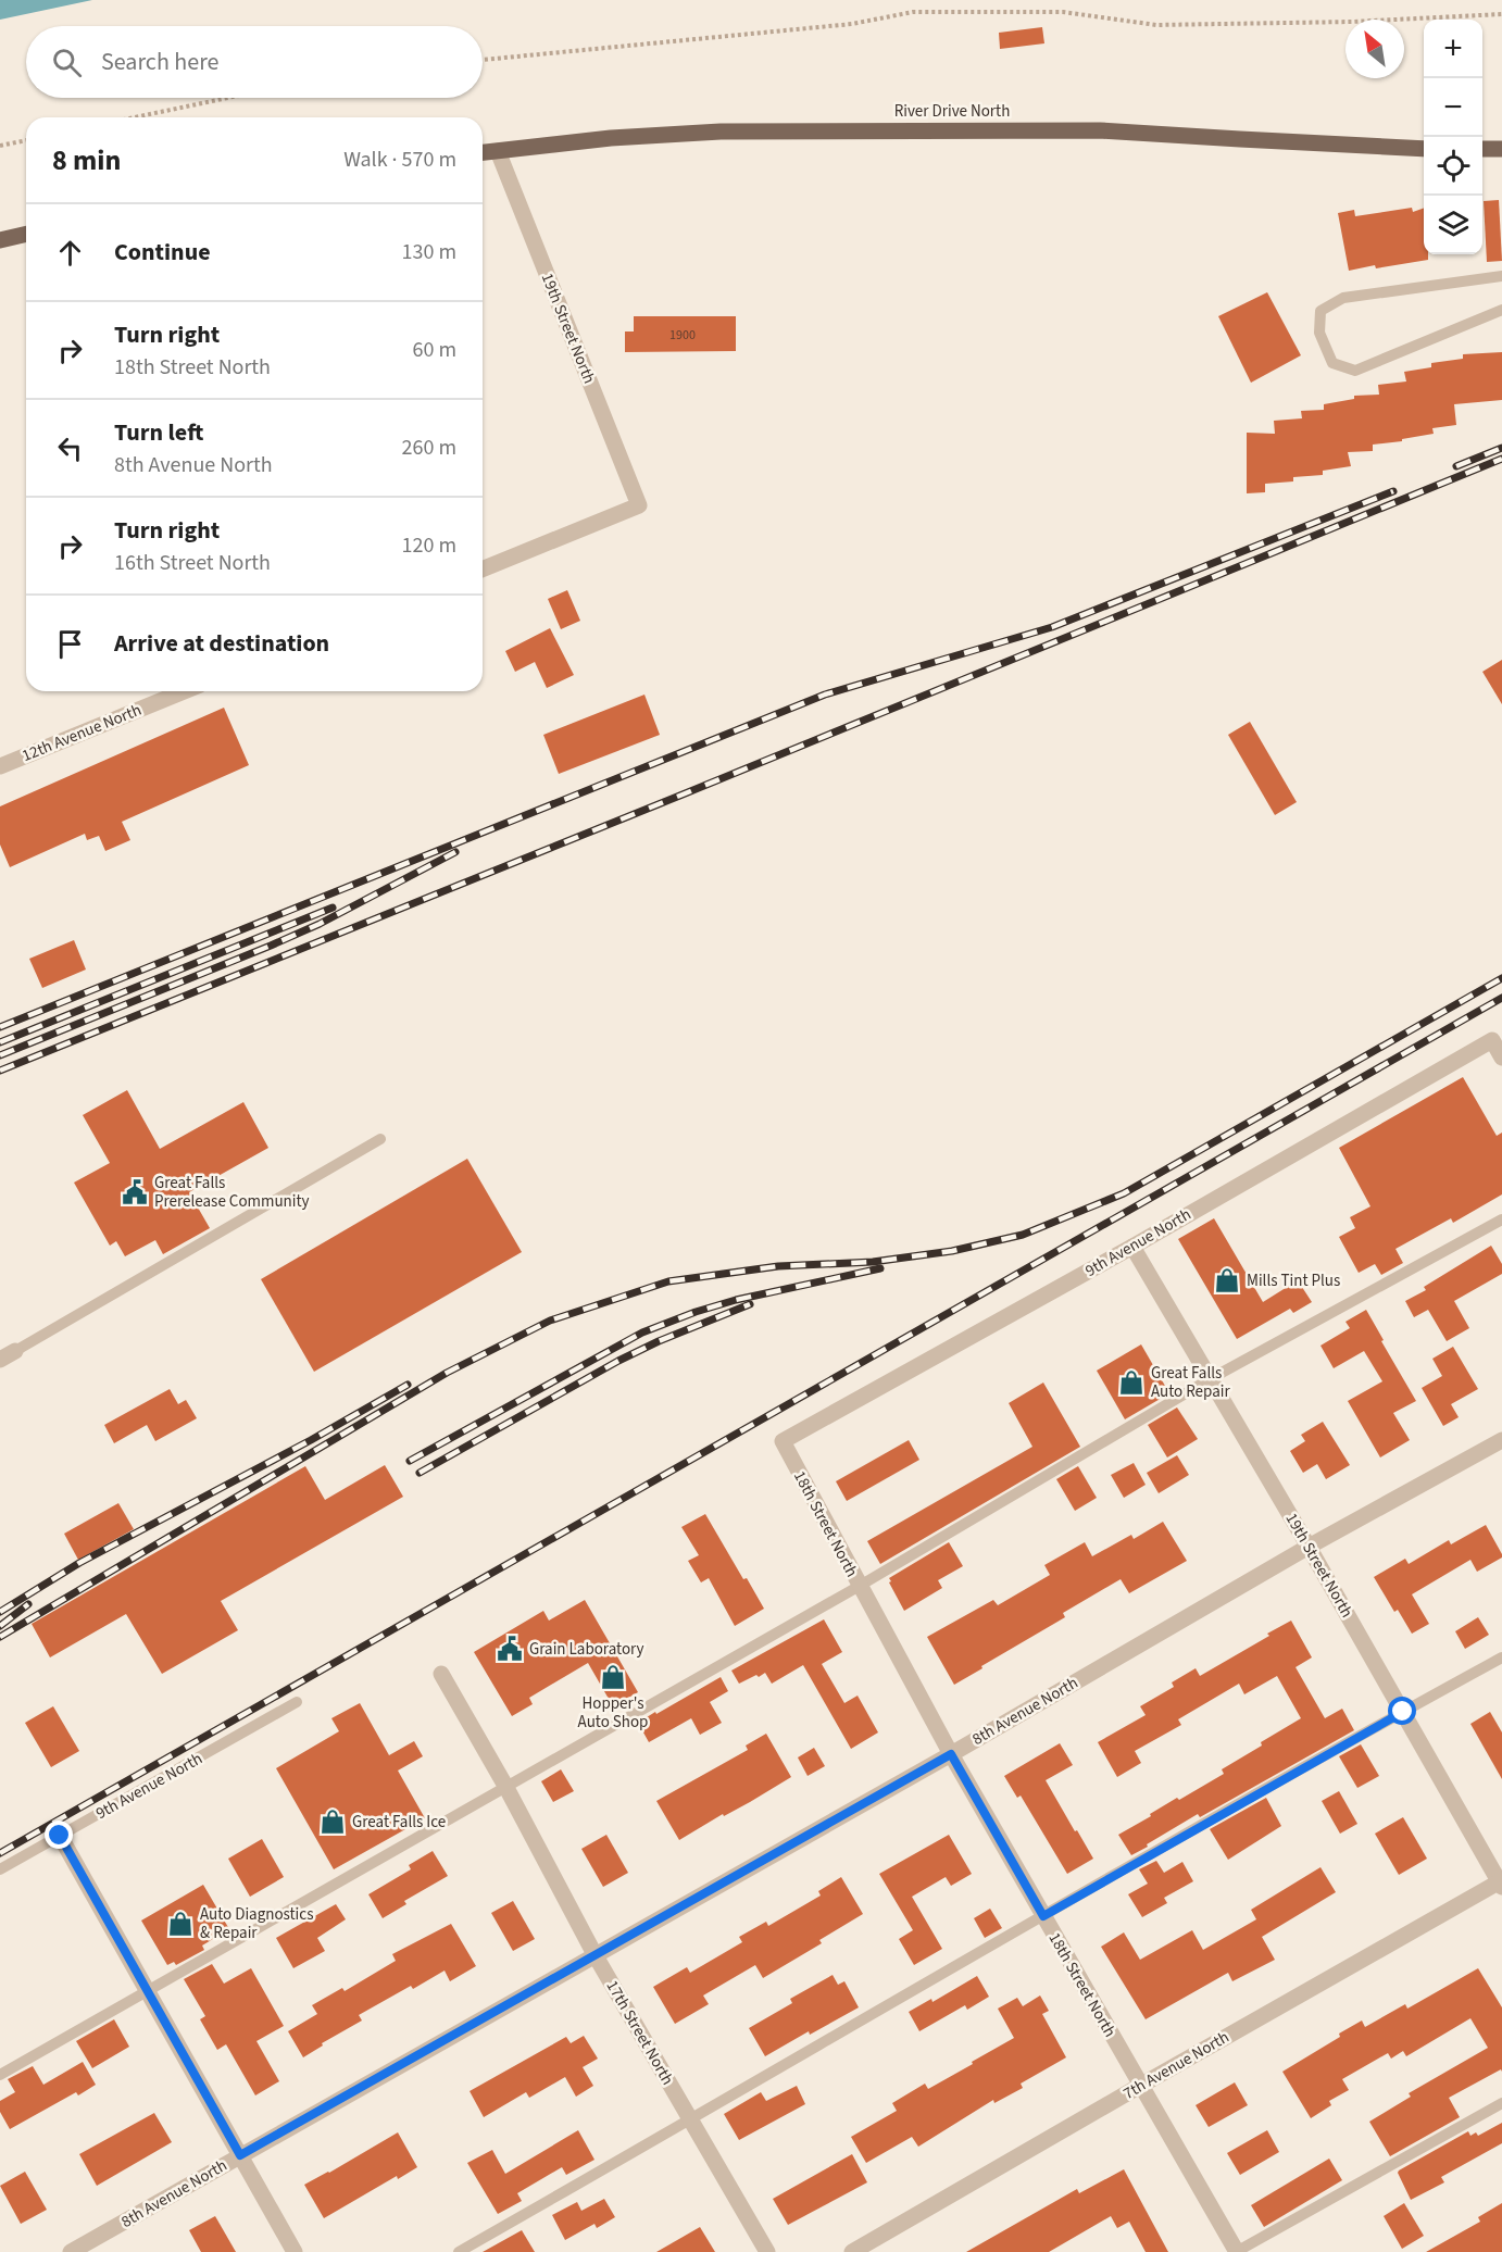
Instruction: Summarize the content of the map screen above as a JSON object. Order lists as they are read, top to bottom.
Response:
{
  "streets": {
    "main road": ["River Drive North"],
    "street": [
      "19th Street North",
      "12th Avenue North",
      "9th Avenue North",
      "18th Street North",
      "8th Avenue North",
      "17th Street North",
      "7th Avenue North"
    ]
  },
  "crossings": [
    ["River Drive North", "19th Street North"],
    ["19th Street North", "9th Avenue North"],
    ["19th Street North", "8th Avenue North"],
    ["19th Street North", "7th Avenue North"],
    ["9th Avenue North", "18th Street North"],
    ["18th Street North", "8th Avenue North"],
    ["18th Street North", "7th Avenue North"],
    ["8th Avenue North", "17th Street North"]
  ],
  "places": {
    "public building": ["Great Falls Prerelease Community", "Grain Laboratory"],
    "shop": [
      "Mills Tint Plus",
      "Great Falls Auto Repair",
      "Hopper's Auto Shop",
      "Great Falls Ice",
      "Auto Diagnostics & Repair"
    ]
  },
  "house_numbers": ["1900"],
  "north": "top left",
  "page": {
    "map_buttons": ["+", "−"],
    "search": "Search here",
    "heading": ["8 min", "Walk · 570 m"],
    "list": [
      ["Continue", "130 m"],
      ["Turn right", "18th Street North", "60 m"],
      ["Turn left", "8th Avenue North", "260 m"],
      ["Turn right", "16th Street North", "120 m"],
      "Arrive at destination"
    ]
  }
}
